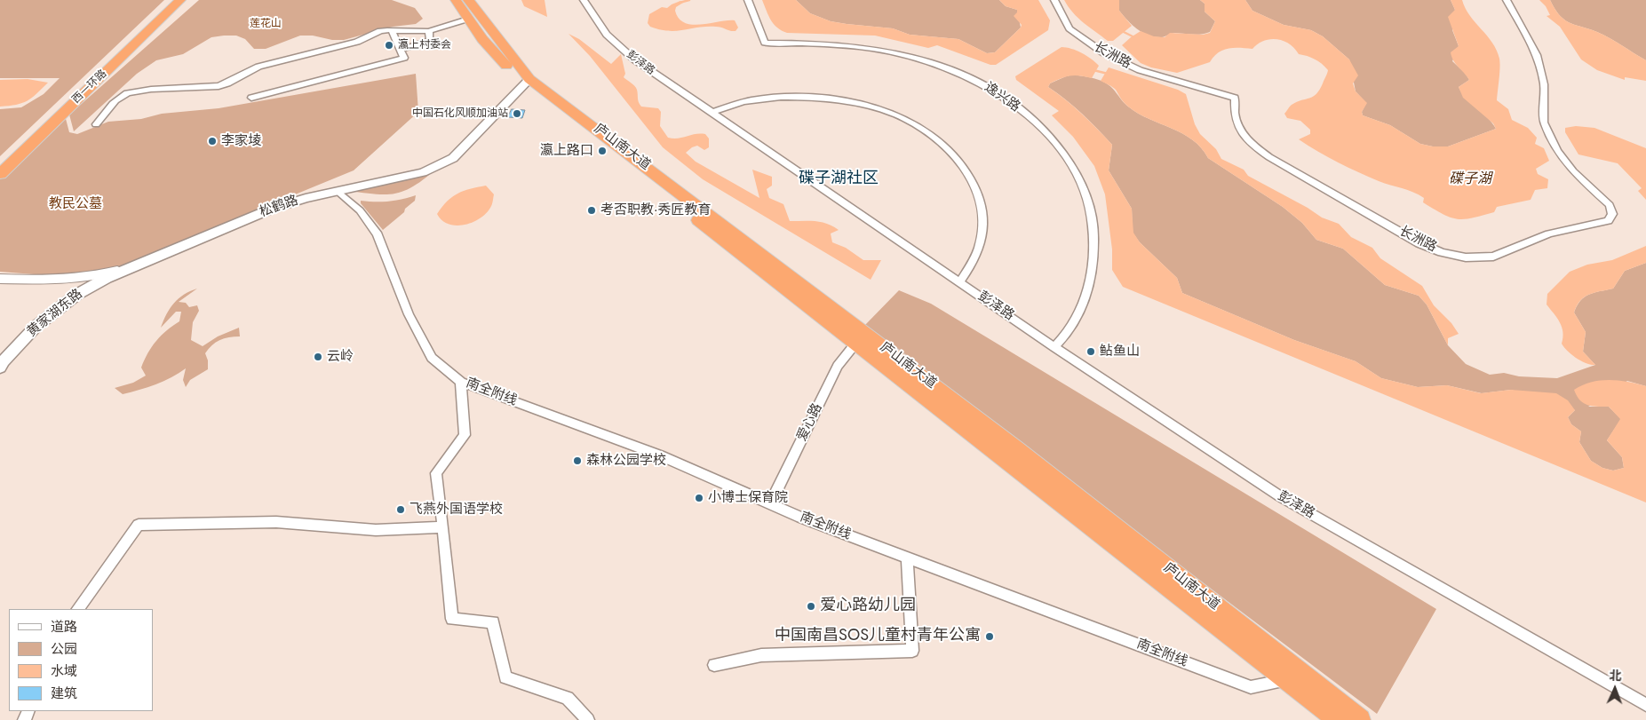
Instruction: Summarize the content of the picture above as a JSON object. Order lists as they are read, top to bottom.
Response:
{
  "streets": {
    "highway": ["西一环路", "庐山南大道"],
    "main road": ["松鹤路", "黄家湖东路"],
    "street": [
      "长洲路",
      "彭泽路",
      "逸兴路",
      "南全附线",
      "爱心路"
    ]
  },
  "crossings": [
    ["彭泽路", "逸兴路"],
    ["庐山南大道", "松鹤路"],
    ["庐山南大道", "南全附线"],
    ["庐山南大道", "爱心路"],
    ["松鹤路", "黄家湖东路"],
    ["松鹤路", "南全附线"],
    ["南全附线", "爱心路"]
  ],
  "districts": ["碟子湖社区"],
  "water": ["碟子湖"],
  "parks": ["莲花山", "教民公墓"],
  "places": [
    "瀛上村委会",
    "中国石化风顺加油站",
    "李家堎",
    "瀛上路口",
    "考否职教·秀匠教育",
    "鲇鱼山",
    "云岭",
    "森林公园学校",
    "小博士保育院",
    "飞燕外国语学校",
    "爱心路幼儿园",
    "中国南昌SOS儿童村青年公寓"
  ],
  "legend": [
    "道路",
    "公园",
    "水域",
    "建筑"
  ],
  "north": "top"
}
